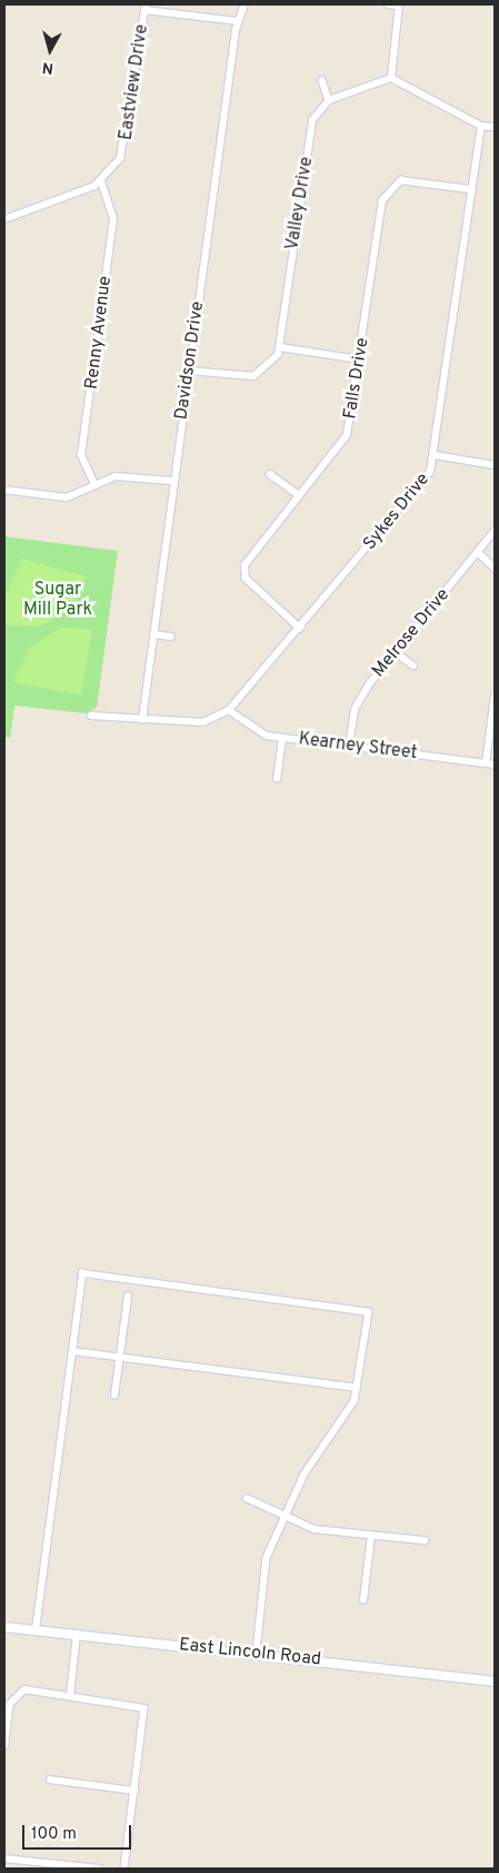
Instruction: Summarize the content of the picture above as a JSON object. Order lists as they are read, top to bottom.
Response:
{
  "streets": {
    "main road": ["East Lincoln Road"],
    "street": [
      "Eastview Drive",
      "Valley Drive",
      "Renny Avenue",
      "Davidson Drive",
      "Falls Drive",
      "Sykes Drive",
      "Melrose Drive",
      "Kearney Street"
    ]
  },
  "crossings": [
    ["Eastview Drive", "Renny Avenue"],
    ["Davidson Drive", "Sykes Drive"],
    ["Falls Drive", "Sykes Drive"],
    ["Sykes Drive", "Kearney Street"],
    ["Melrose Drive", "Kearney Street"]
  ],
  "parks": ["Sugar Mill Park"],
  "scale_bar": "100 m",
  "north": "bottom"
}
